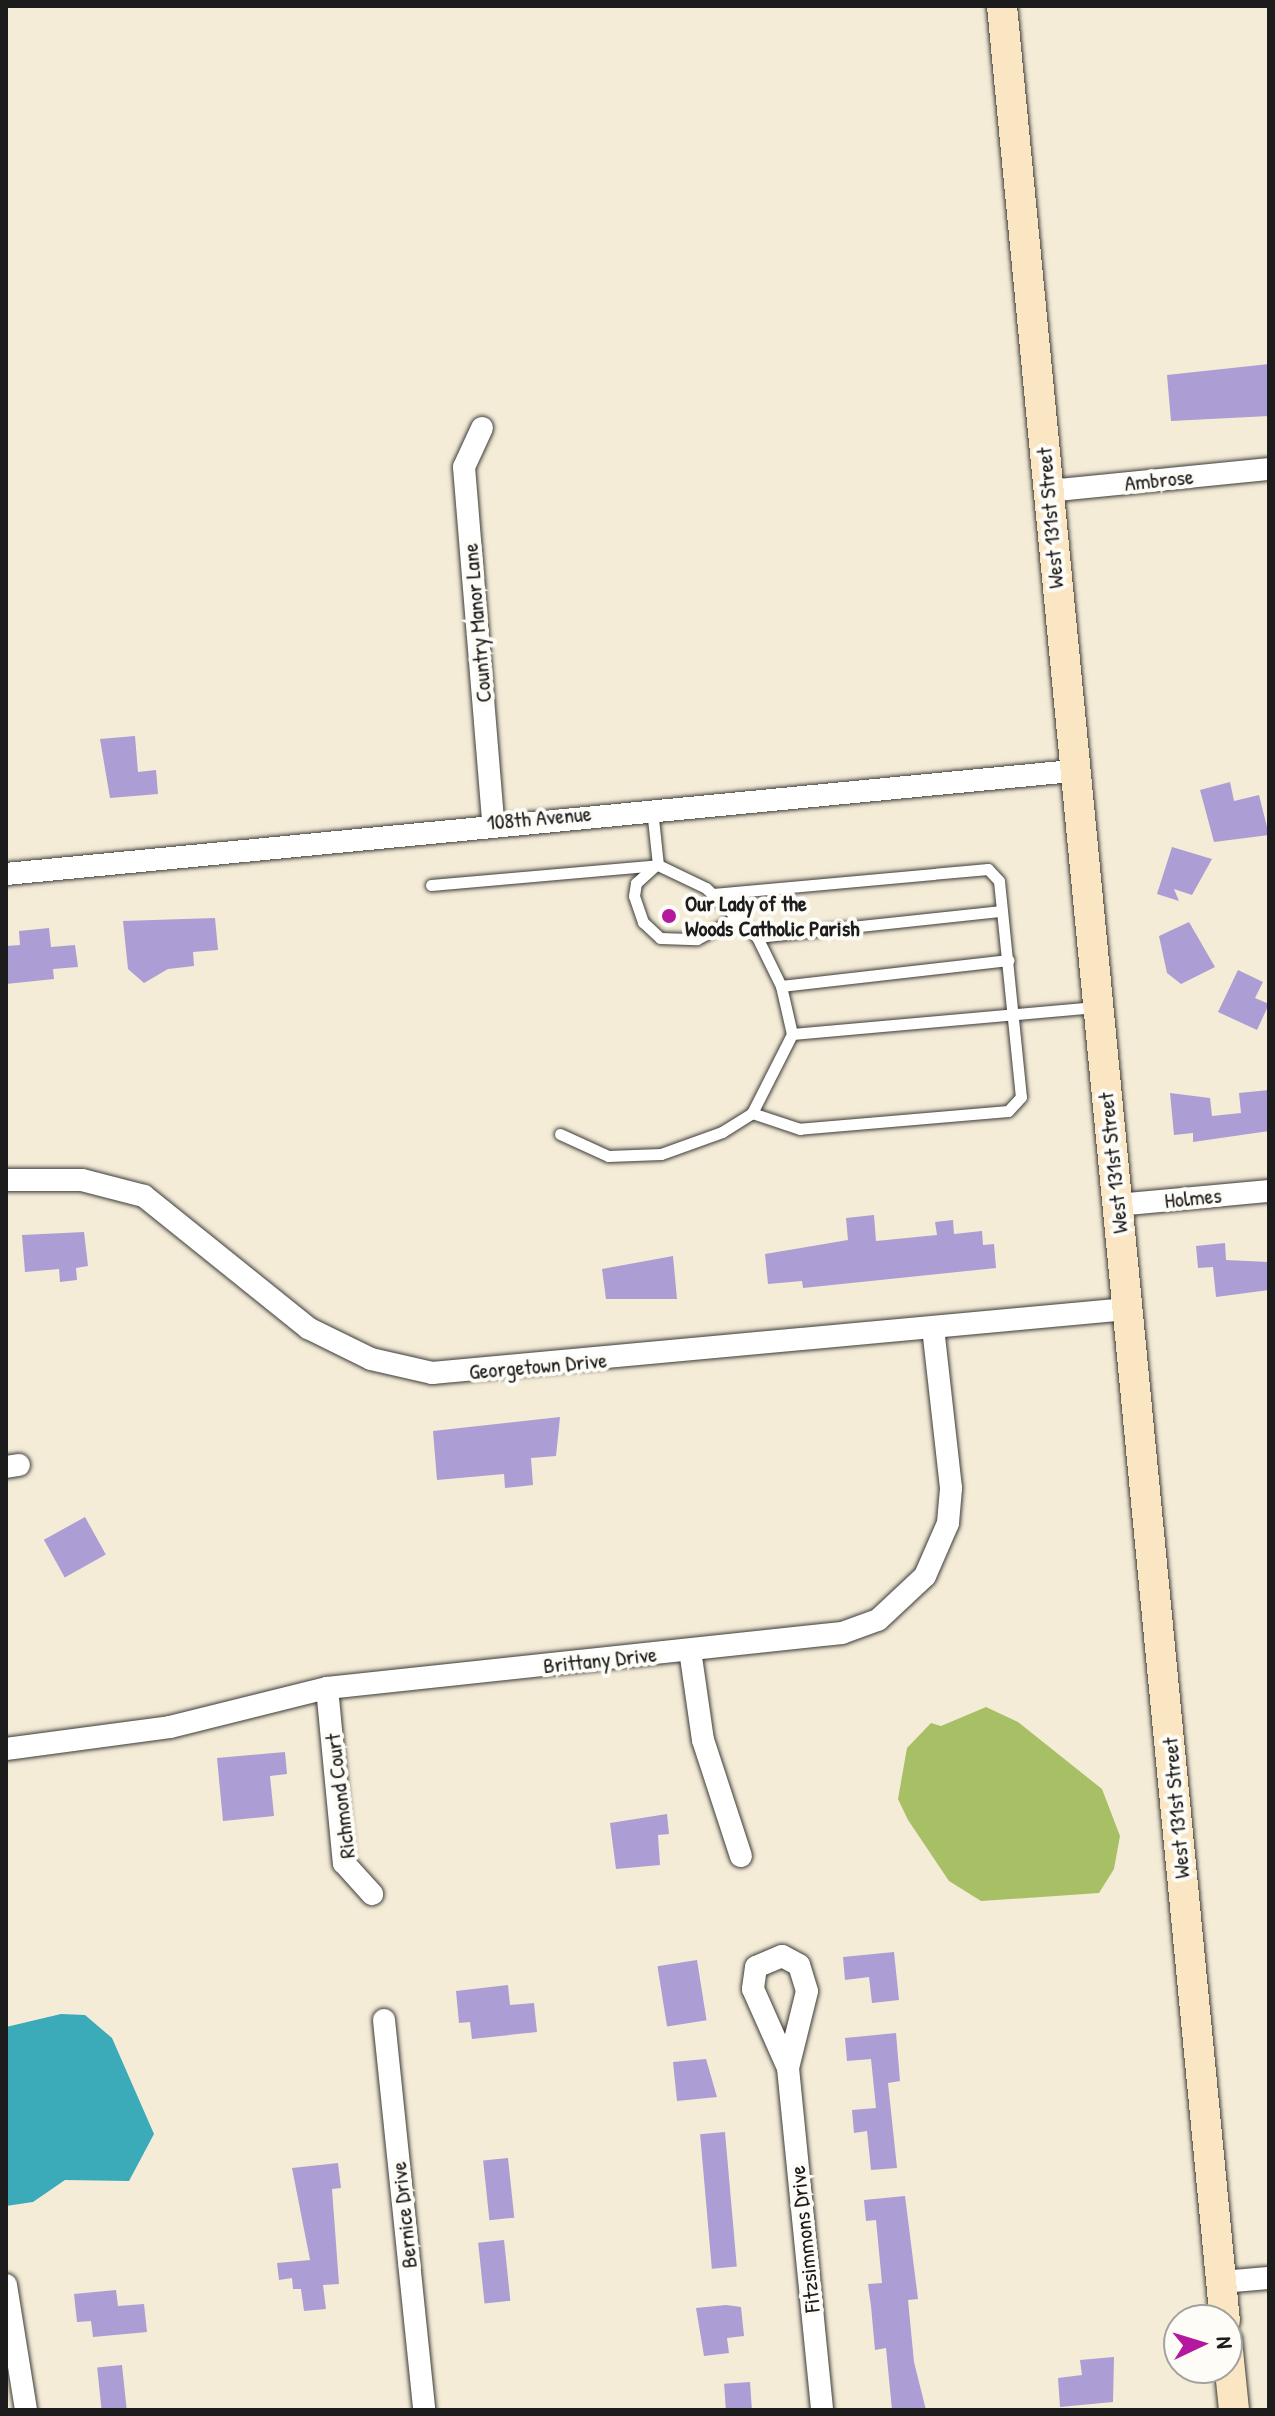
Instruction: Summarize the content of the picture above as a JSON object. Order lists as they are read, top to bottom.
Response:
{
  "streets": {
    "street": [
      "Ambrose",
      "West 131st Street",
      "Country Manor Lane",
      "108th Avenue",
      "Holmes",
      "Georgetown Drive",
      "Brittany Drive",
      "Richmond Court",
      "Bernice Drive",
      "Fitzsimmons Drive"
    ]
  },
  "crossings": [
    ["Ambrose", "West 131st Street"],
    ["West 131st Street", "108th Avenue"],
    ["West 131st Street", "Holmes"],
    ["West 131st Street", "Georgetown Drive"],
    ["Country Manor Lane", "108th Avenue"],
    ["Georgetown Drive", "Brittany Drive"],
    ["Brittany Drive", "Richmond Court"]
  ],
  "places": ["Our Lady of the Woods Catholic Parish"],
  "north": "right"
}
